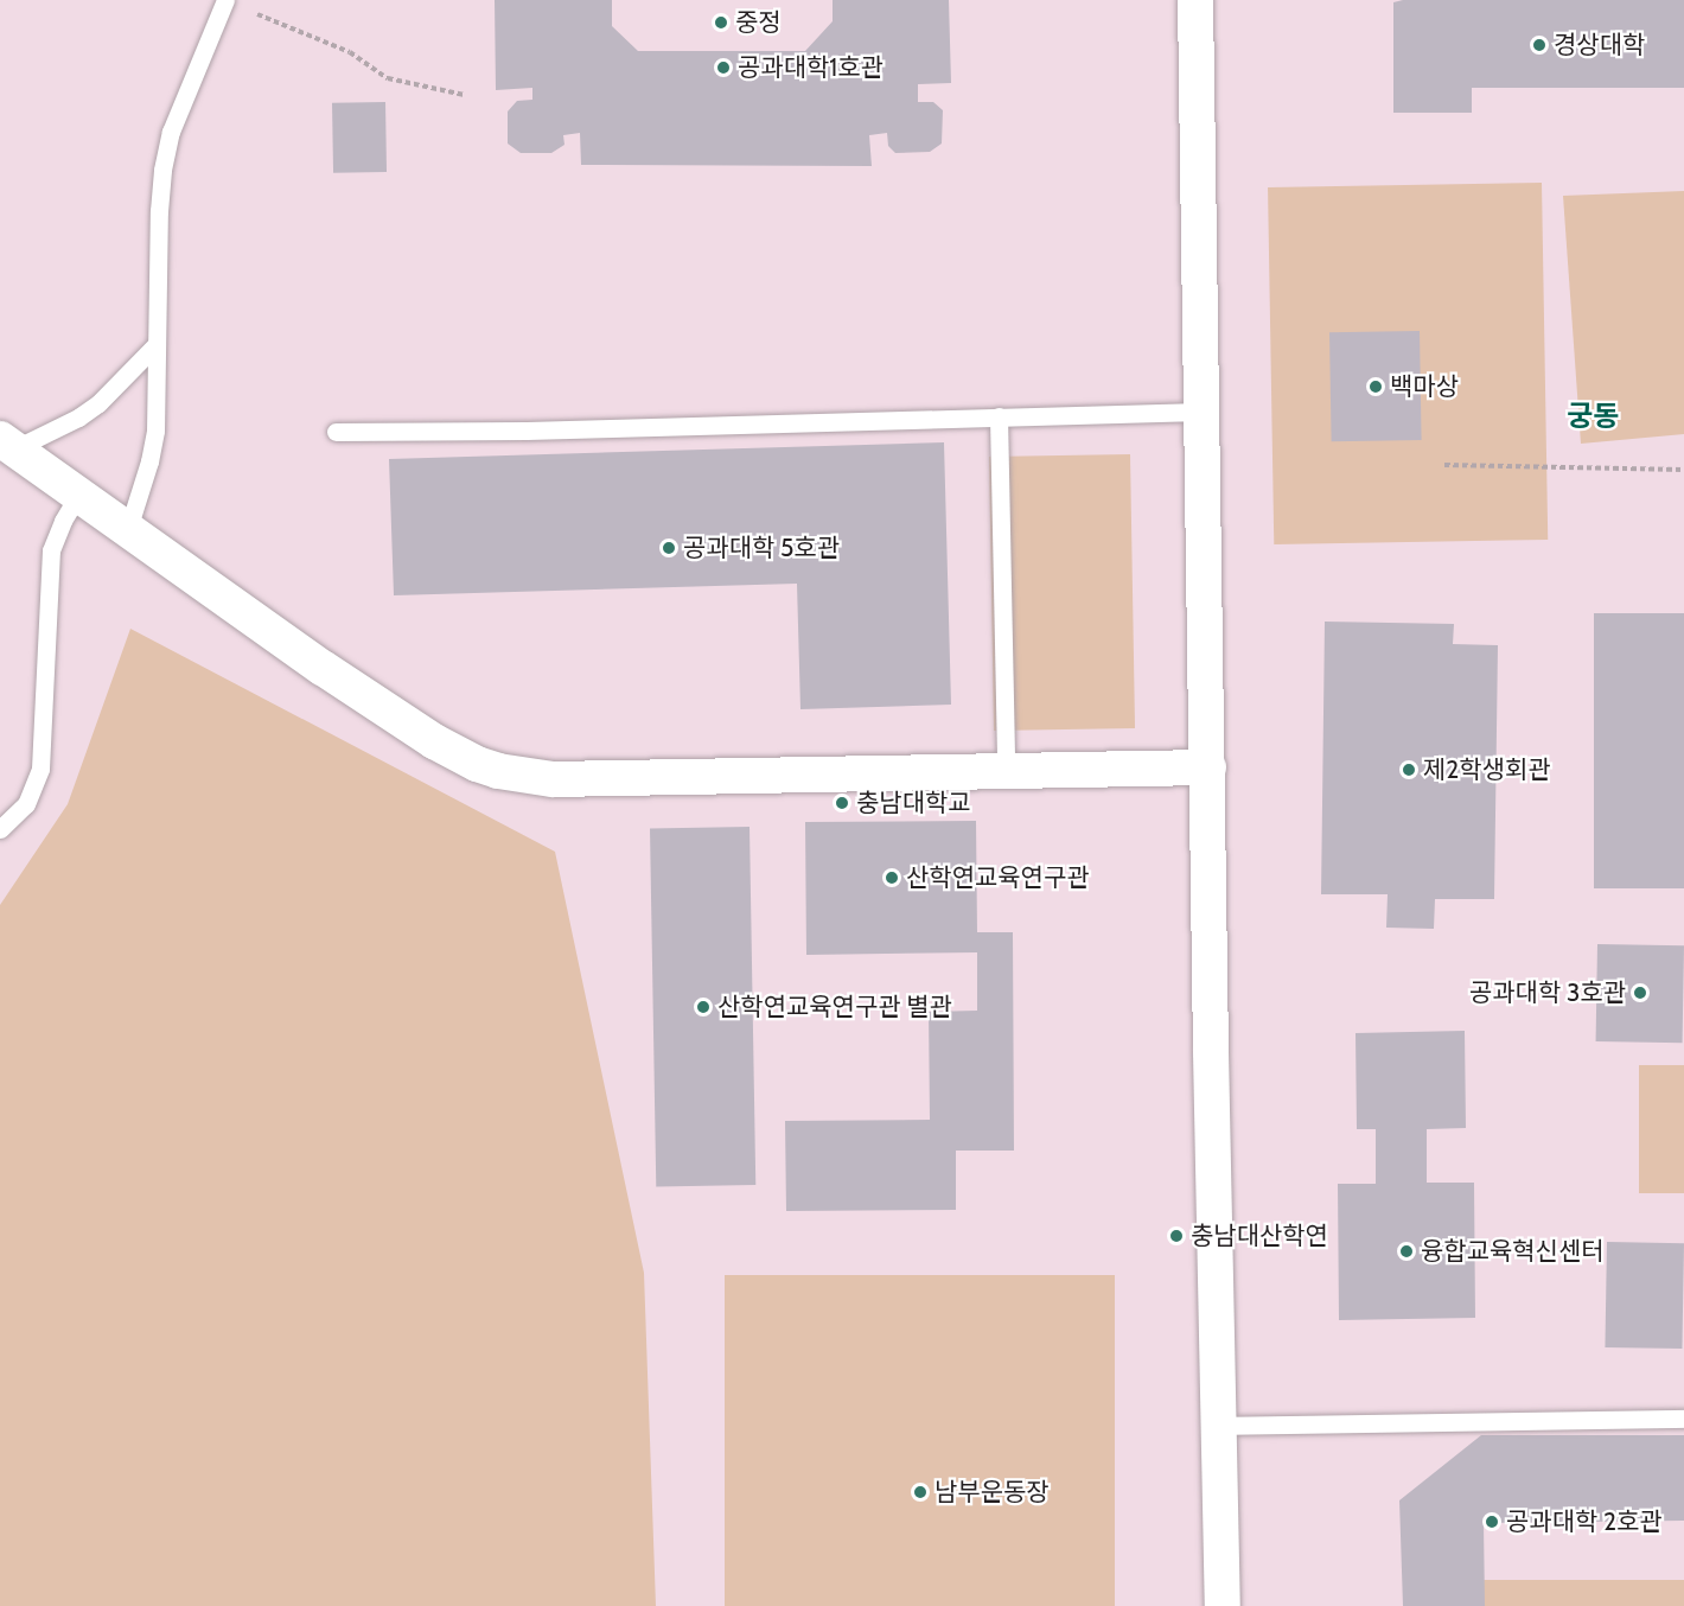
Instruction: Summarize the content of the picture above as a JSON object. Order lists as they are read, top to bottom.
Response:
{
  "districts": ["궁동"],
  "places": [
    "중정",
    "경상대학",
    "공과대학1호관",
    "백마상",
    "공과대학 5호관",
    "제2학생회관",
    "충남대학교",
    "산학연교육연구관",
    "공과대학 3호관",
    "산학연교육연구관 별관",
    "충남대산학연",
    "융합교육혁신센터",
    "남부운동장",
    "공과대학 2호관"
  ]
}
